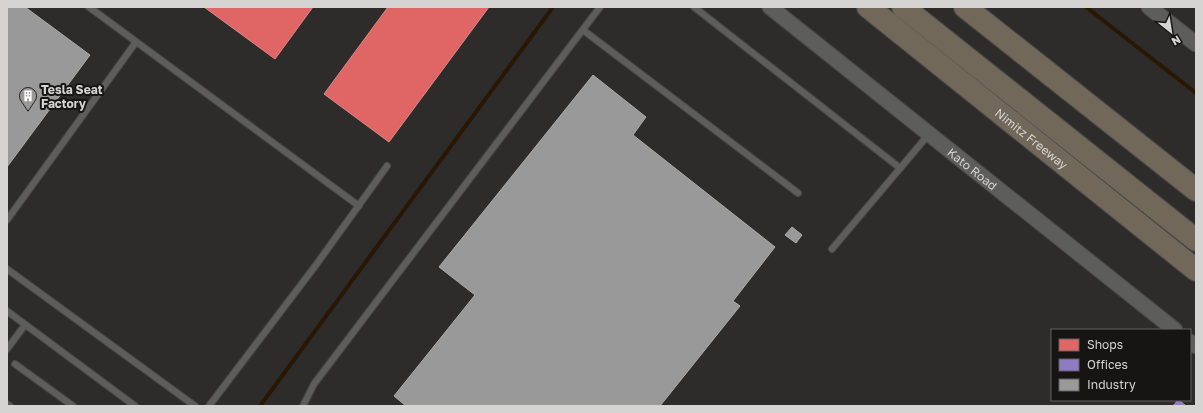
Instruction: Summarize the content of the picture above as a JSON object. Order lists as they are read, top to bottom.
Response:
{
  "streets": {
    "highway": ["Nimitz Freeway"],
    "street": ["Kato Road"]
  },
  "places": {
    "building": ["Tesla Seat Factory"]
  },
  "legend": ["Shops", "Offices", "Industry"],
  "north": "bottom right"
}
